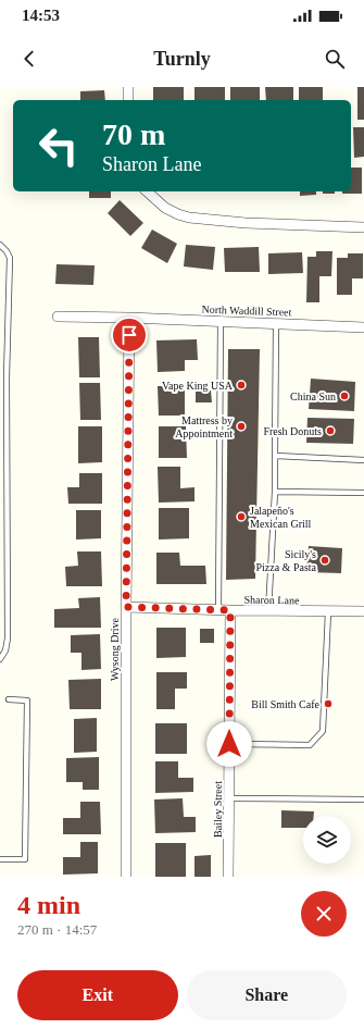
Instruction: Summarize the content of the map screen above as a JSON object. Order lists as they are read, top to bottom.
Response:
{
  "streets": {
    "street": [
      "North Waddill Street",
      "Sharon Lane",
      "Wysong Drive",
      "Bailey Street"
    ]
  },
  "crossings": [
    ["North Waddill Street", "Wysong Drive"],
    ["Sharon Lane", "Wysong Drive"],
    ["Sharon Lane", "Bailey Street"]
  ],
  "places": [
    "Vape King USA",
    "China Sun",
    "Mattress by Appointment",
    "Fresh Donuts",
    "Jalapeño's Mexican Grill",
    "Sicily's Pizza & Pasta",
    "Bill Smith Cafe"
  ],
  "page": {
    "status": "14:53",
    "header": "Turnly",
    "turn": ["70 m", "Sharon Lane"],
    "heading": ["4 min", "270 m · 14:57"],
    "buttons": ["Exit", "Share"]
  }
}
